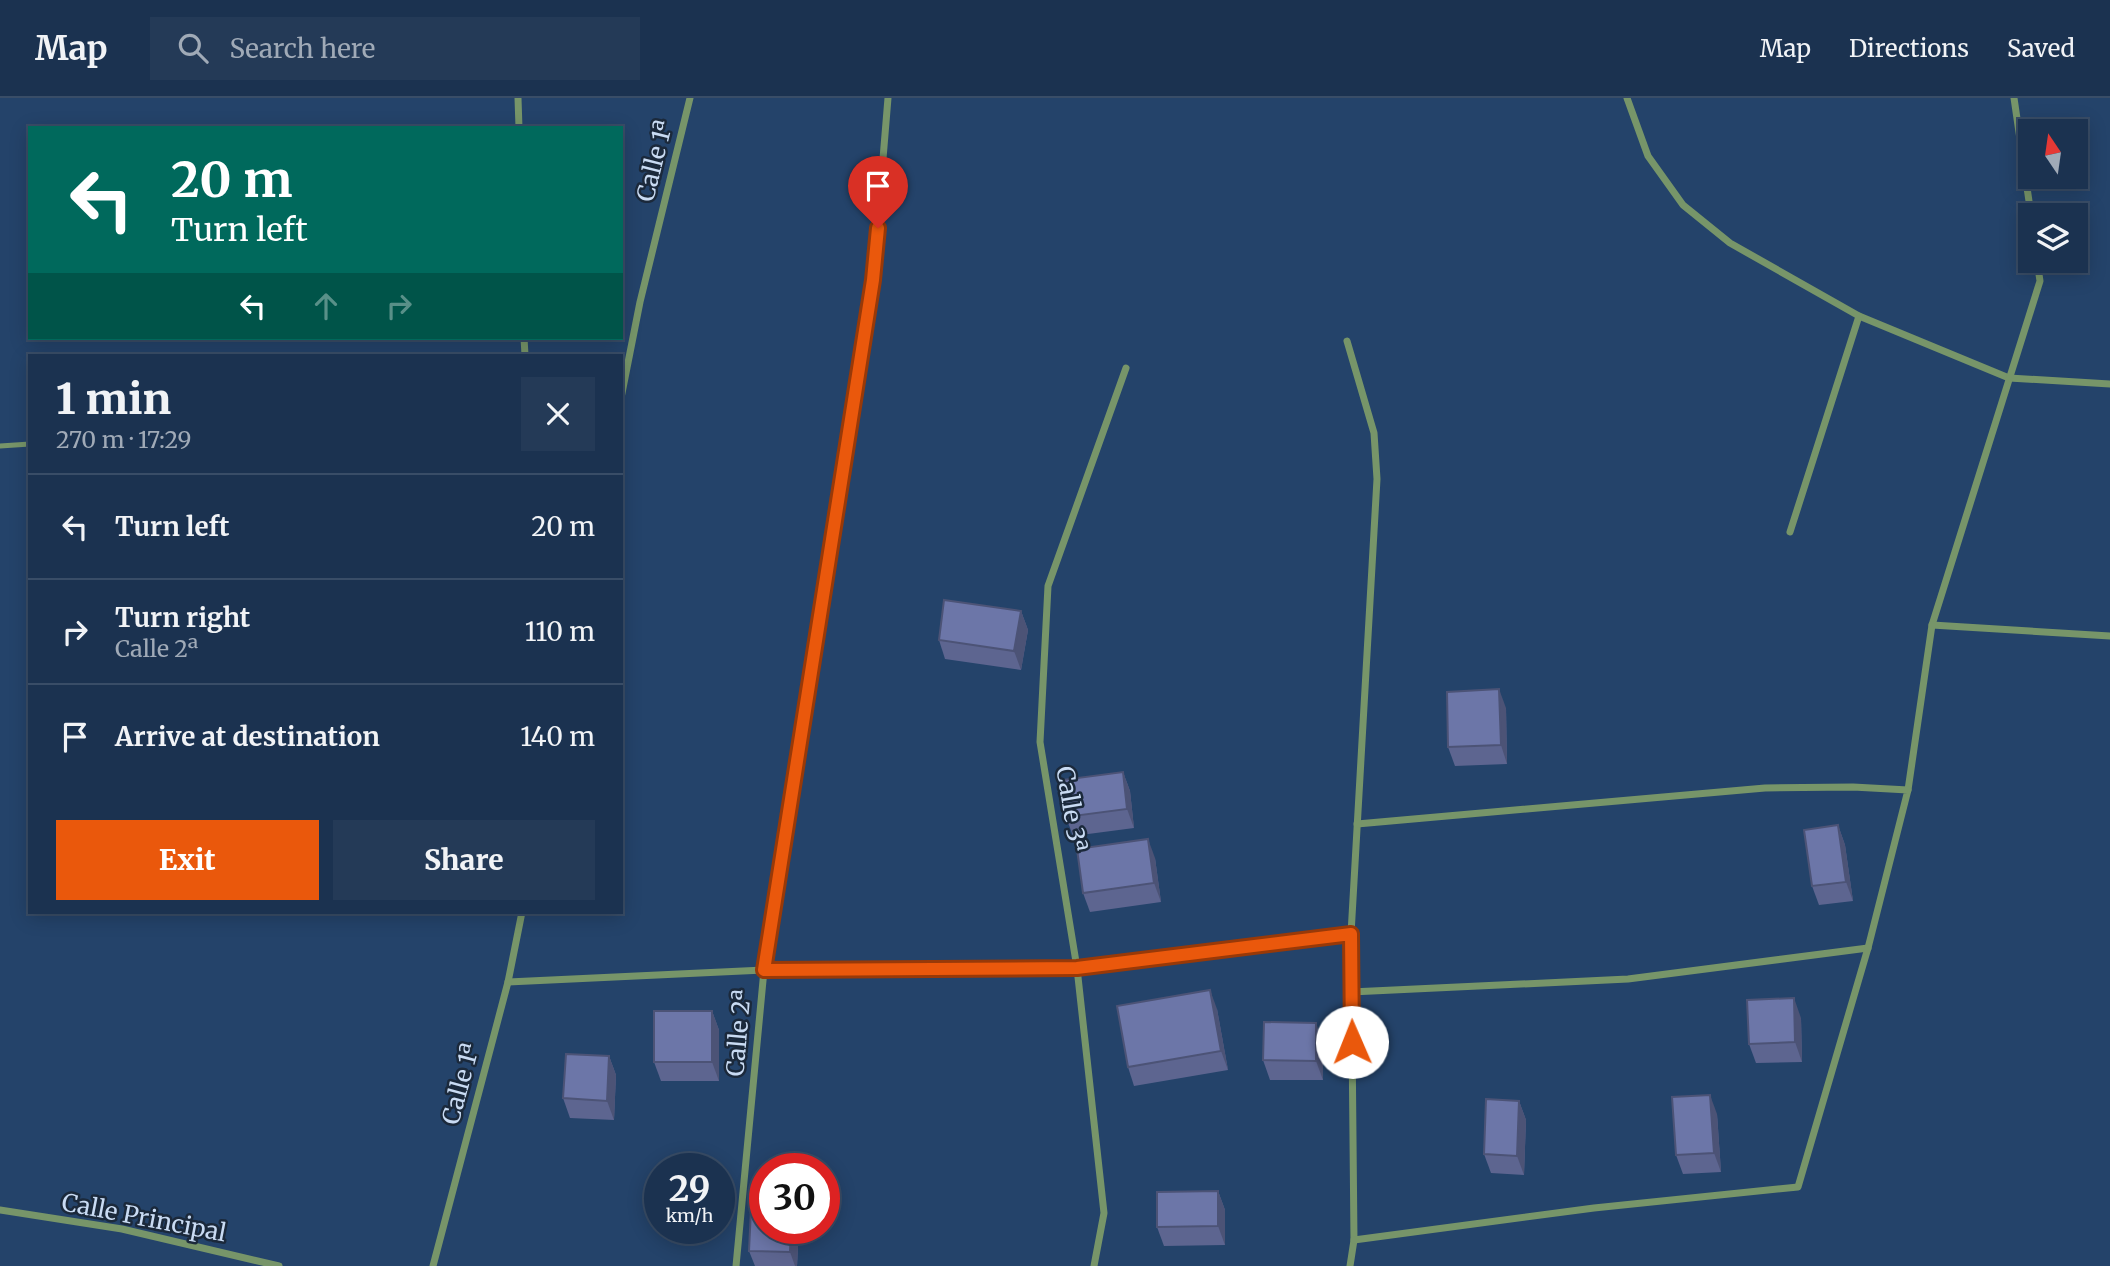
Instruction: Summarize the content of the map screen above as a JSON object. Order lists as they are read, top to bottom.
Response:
{
  "streets": {
    "street": [
      "Calle 1ª",
      "Calle 3ª",
      "Calle 2ª",
      "Calle Principal"
    ]
  },
  "north": "top",
  "page": {
    "header": "Map",
    "search": "Search here",
    "nav": ["Map", "Directions", "Saved"],
    "turn": ["20 m", "Turn left"],
    "heading": ["1 min", "270 m · 17:29"],
    "list": [
      {
        "name": "Turn left",
        "value": "20 m"
      },
      {
        "name": "Turn right",
        "note": "Calle 2ª",
        "value": "110 m"
      },
      {
        "name": "Arrive at destination",
        "value": "140 m"
      }
    ],
    "buttons": ["Exit", "Share"],
    "speed": "29 km/h",
    "limit": "30"
  }
}
